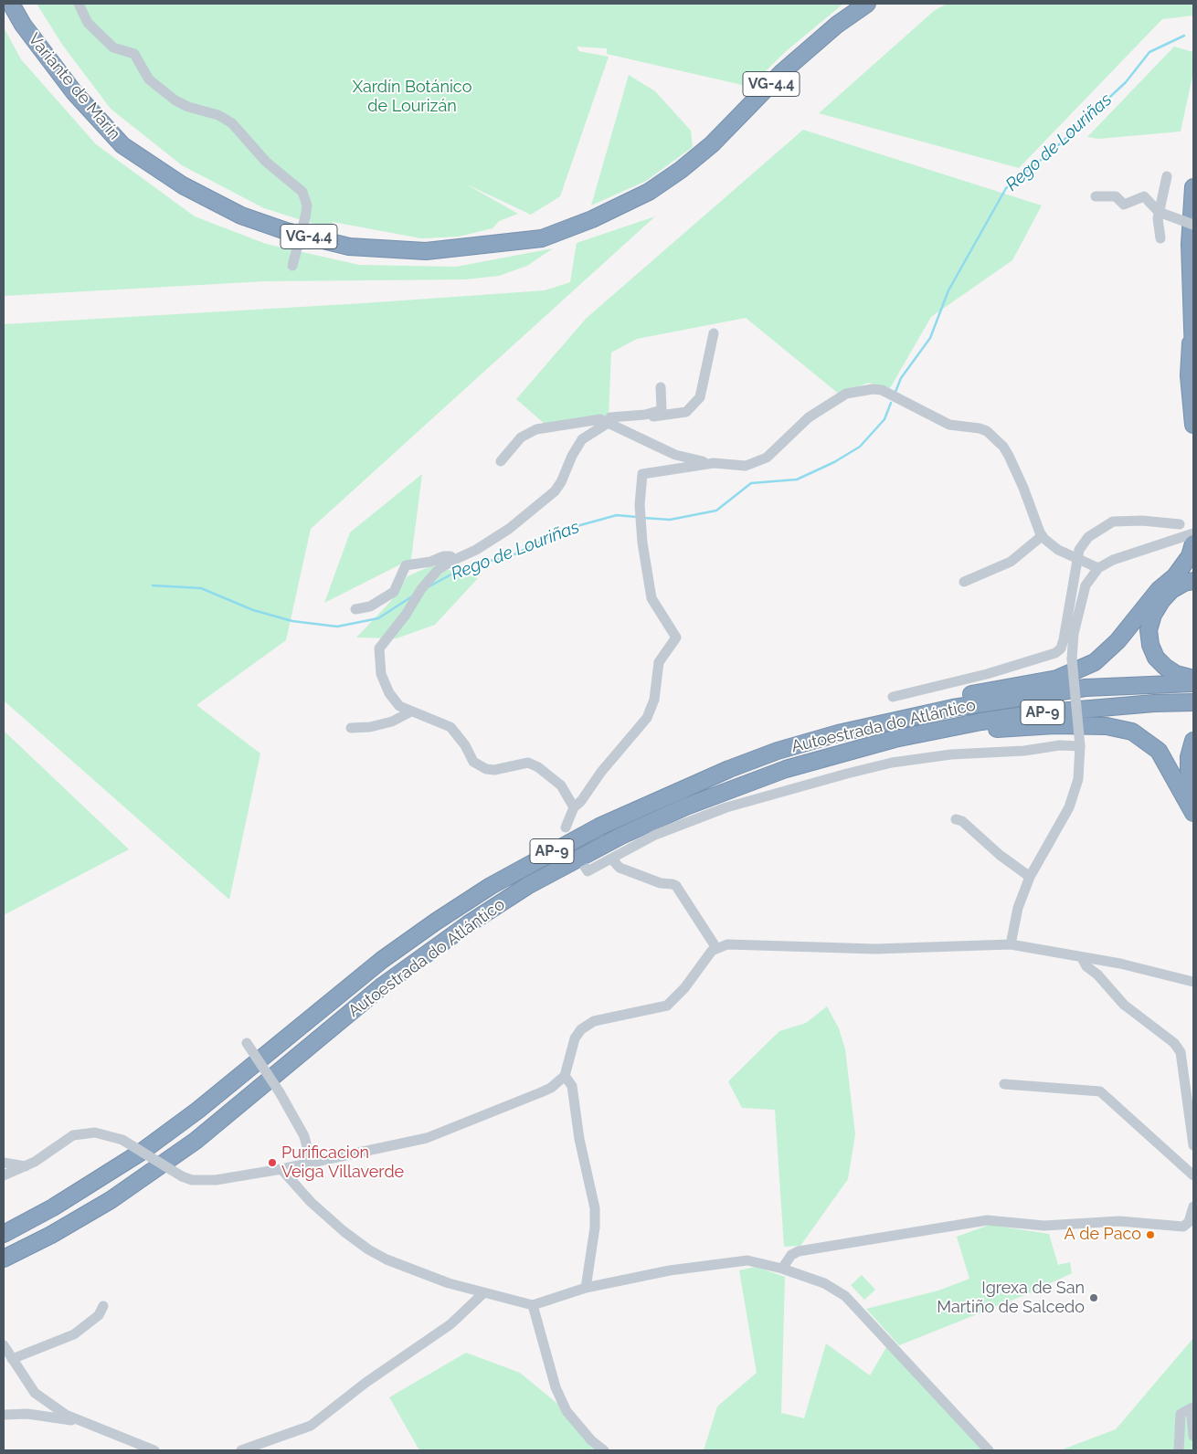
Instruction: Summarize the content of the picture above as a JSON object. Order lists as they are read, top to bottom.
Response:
{
  "streets": {
    "highway": [
      "VG-4.4",
      "Variante de Marín",
      "AP-9",
      "Autoestrada do Atlántico"
    ]
  },
  "water": ["Rego de Louriñas"],
  "parks": ["Xardín Botánico de Lourizán"],
  "places": ["Purificacion Veiga Villaverde", "A de Paco", "Igrexa de San Martiño de Salcedo"]
}
